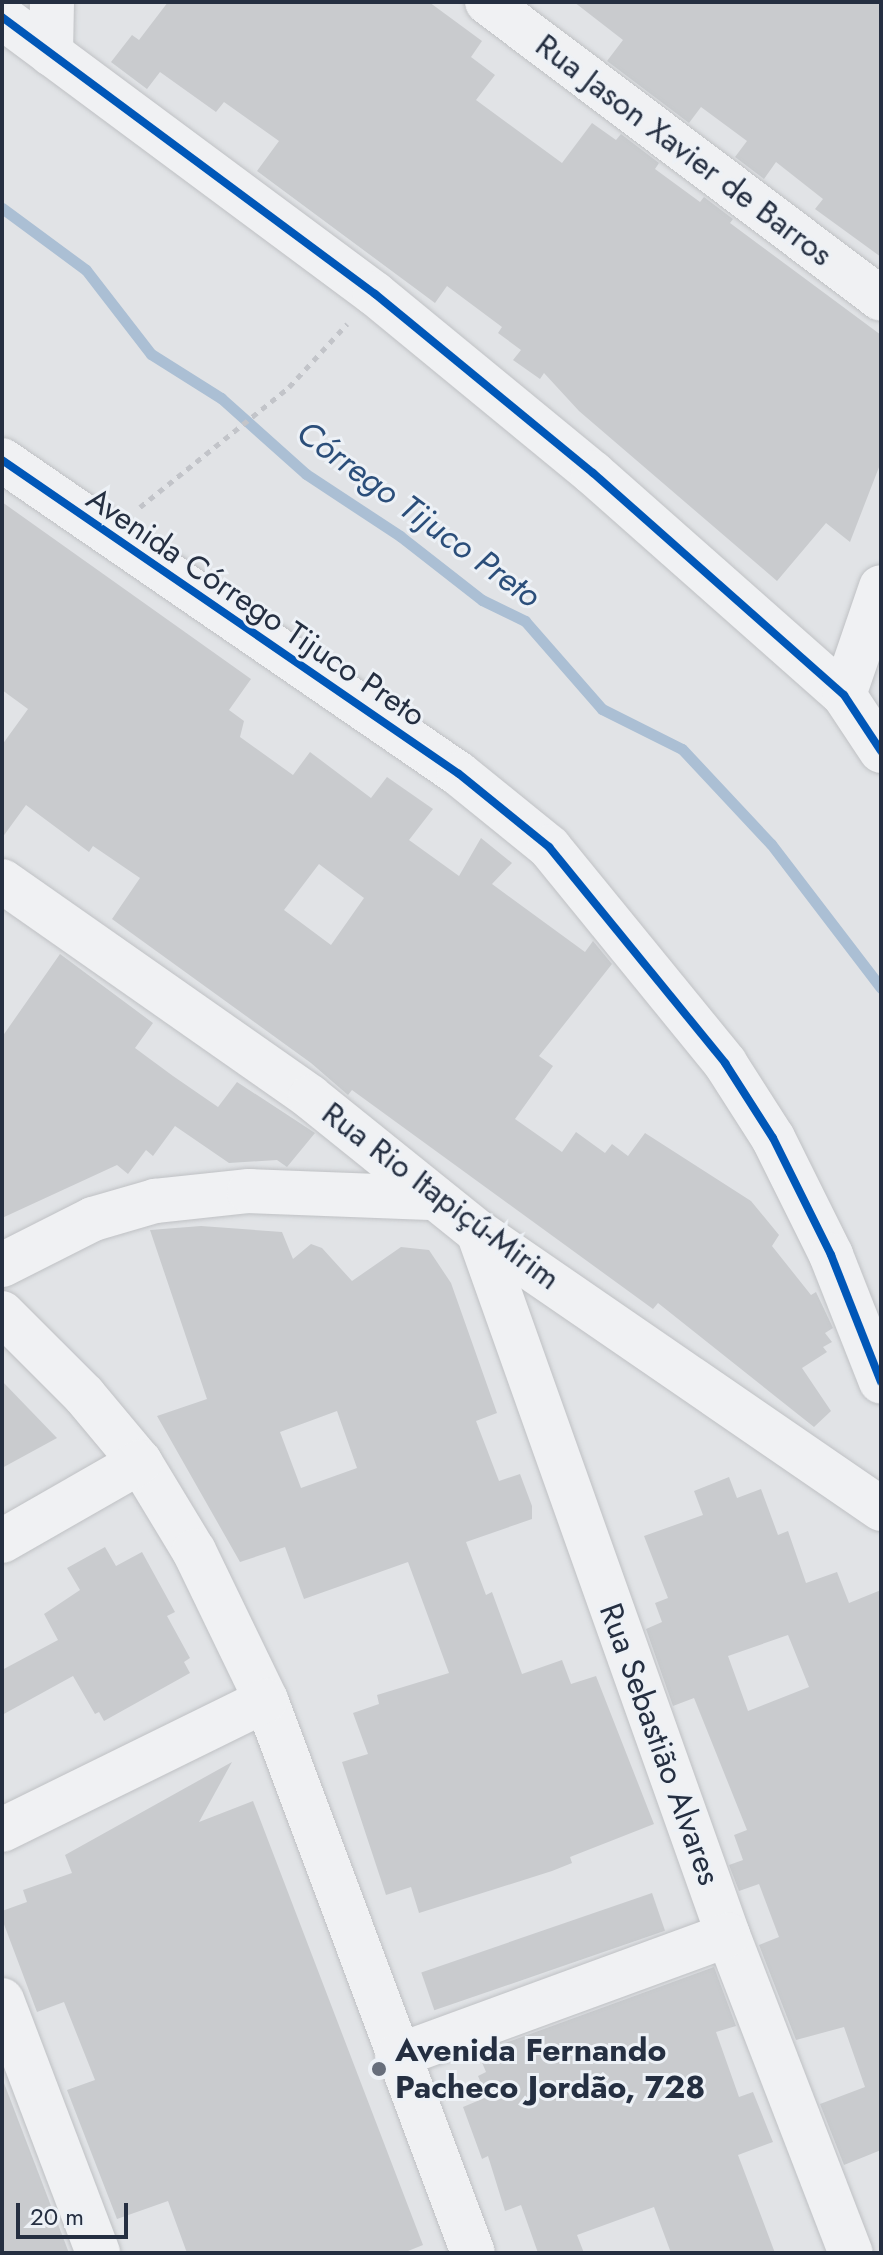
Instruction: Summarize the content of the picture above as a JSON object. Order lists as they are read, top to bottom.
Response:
{
  "streets": {
    "street": [
      "Rua Jason Xavier de Barros",
      "Avenida Córrego Tijuco Preto",
      "Rua Rio Itapiçú-Mirim",
      "Rua Sebastião Alvares"
    ]
  },
  "crossings": [
    ["Rua Rio Itapiçú-Mirim", "Rua Sebastião Alvares"]
  ],
  "water": ["Córrego Tijuco Preto"],
  "places": ["Avenida Fernando Pacheco Jordão, 728"],
  "scale_bar": "20 m"
}
